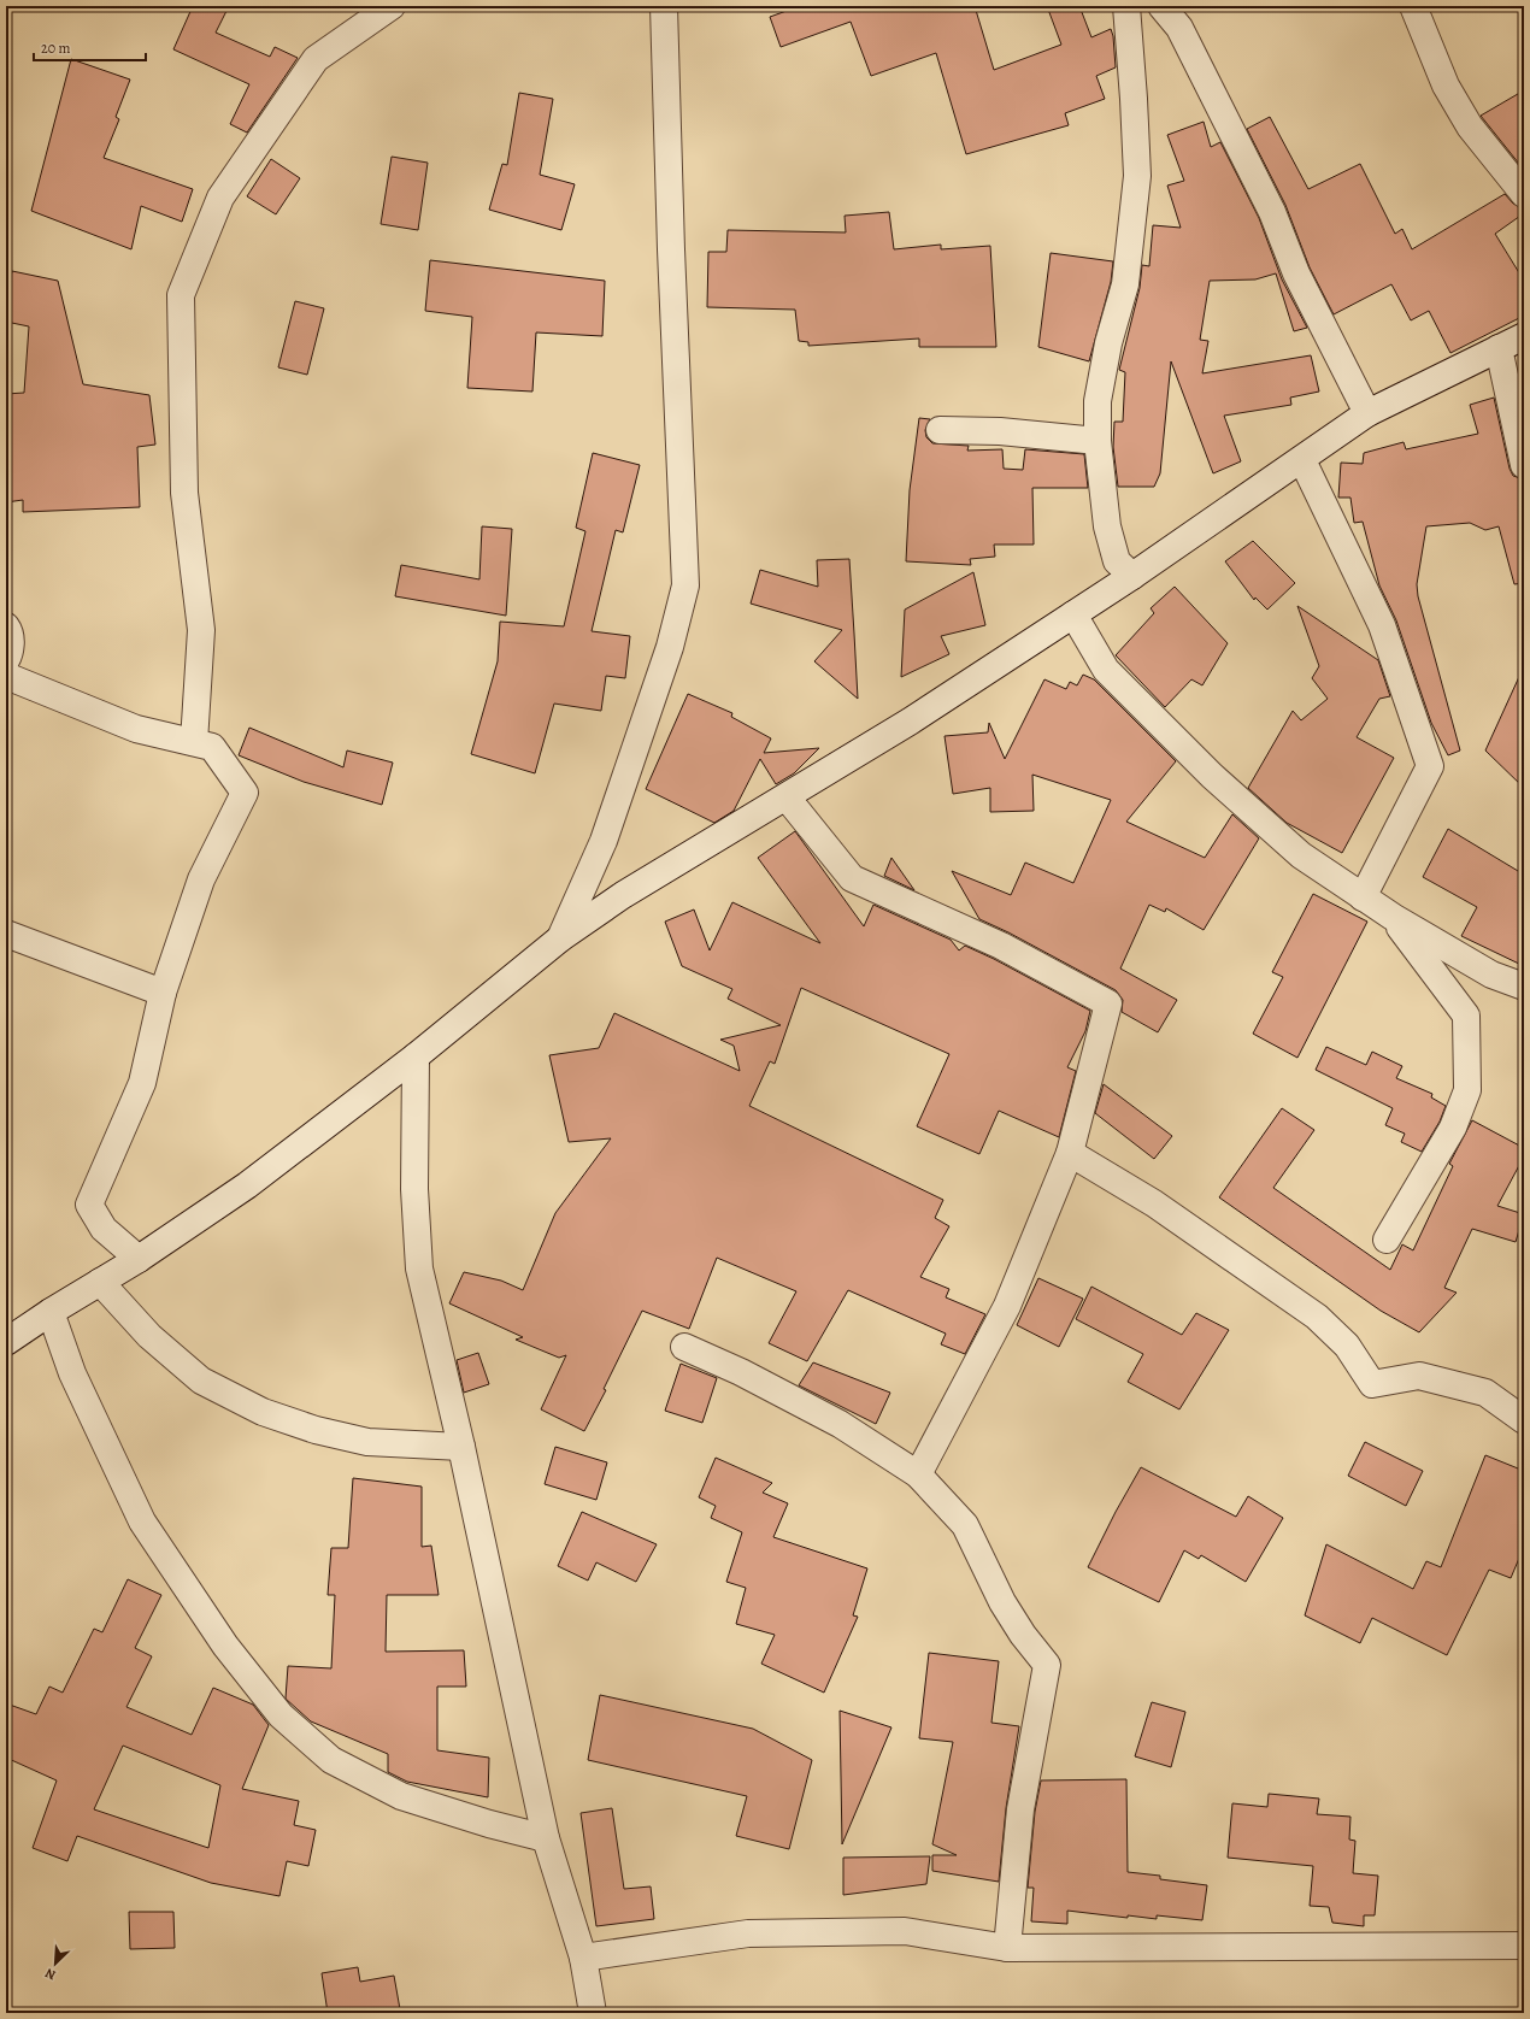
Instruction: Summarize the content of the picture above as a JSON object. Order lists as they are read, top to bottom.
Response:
{
  "scale_bar": "20 m",
  "north": "bottom left"
}
